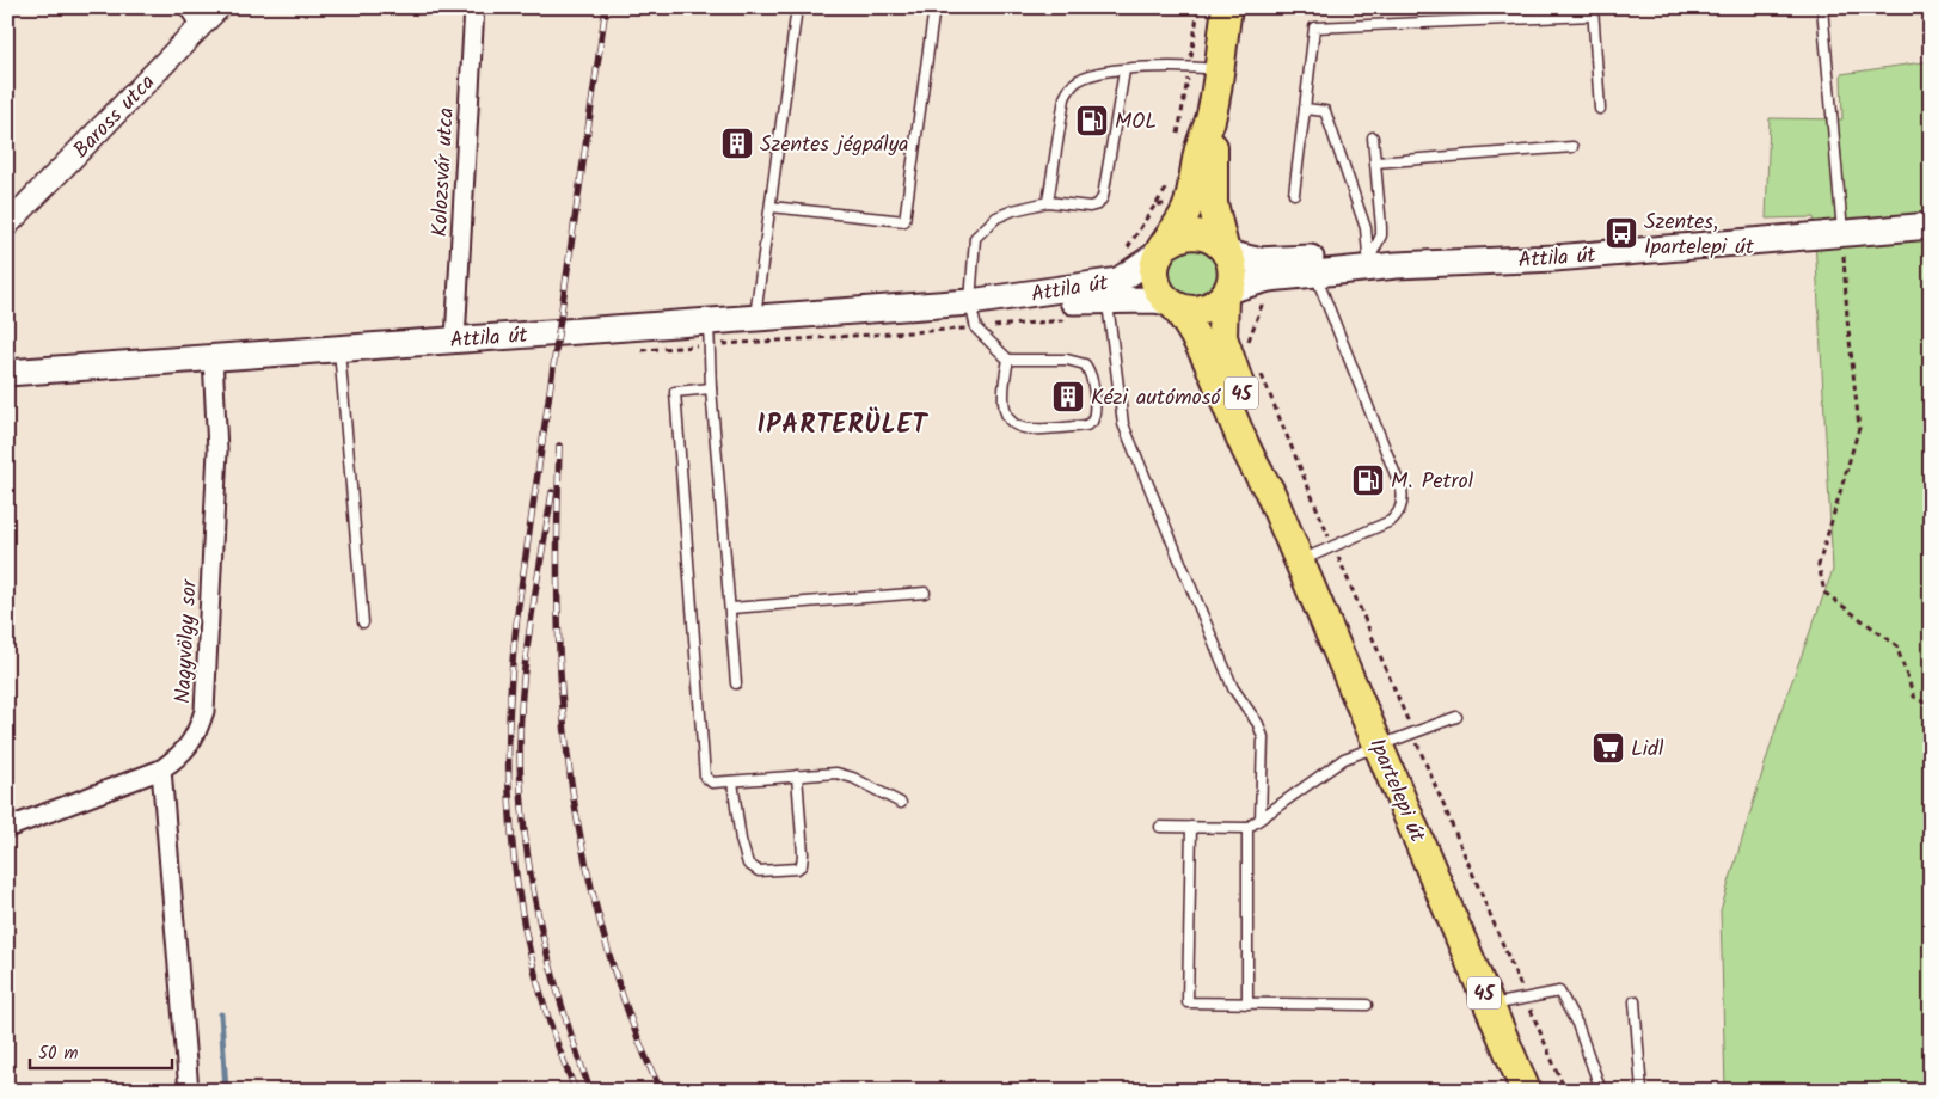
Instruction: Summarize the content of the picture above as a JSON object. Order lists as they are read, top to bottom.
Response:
{
  "streets": {
    "main road": ["Attila út", "45", "Ipartelepi út"],
    "street": ["Baross utca", "Kolozsvár utca", "Nagyvölgy sor"]
  },
  "crossings": [
    ["Kolozsvár utca", "Attila út"],
    ["Attila út", "45"],
    ["Attila út", "Nagyvölgy sor"],
    ["45", "Ipartelepi út"]
  ],
  "districts": ["IPARTERÜLET"],
  "places": {
    "fuel station": ["MOL", "M. Petrol"],
    "building": ["Szentes jégpálya", "Kézi autómosó"],
    "bus stop": ["Szentes, Ipartelepi út"],
    "supermarket": ["Lidl"]
  },
  "scale_bar": "50 m"
}
